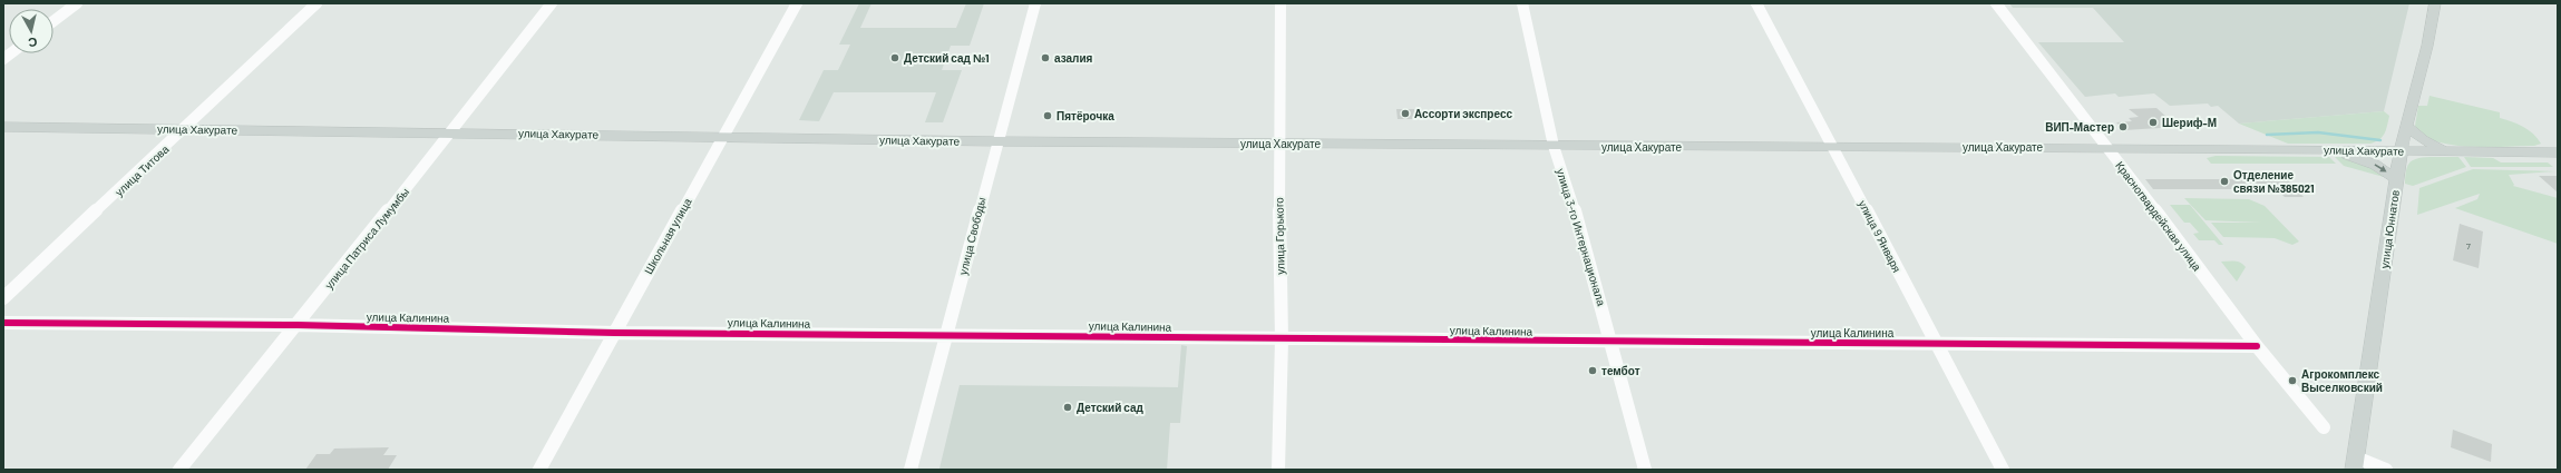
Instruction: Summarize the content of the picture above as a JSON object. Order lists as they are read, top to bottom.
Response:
{
  "streets": {
    "main road": ["улица Хакурате", "улица Юннатов"],
    "street": [
      "улица Титова",
      "Красногвардейская улица",
      "Школьная улица",
      "улица Свободы",
      "улица Горького",
      "улица 9 Января",
      "улица 3-го Интернационала",
      "улица Патриса Лумумбы",
      "улица Калинина"
    ]
  },
  "crossings": [
    ["улица Хакурате", "улица Титова"],
    ["улица Хакурате", "Красногвардейская улица"],
    ["улица Хакурате", "улица Юннатов"],
    ["улица Хакурате", "Школьная улица"],
    ["улица Хакурате", "улица Свободы"],
    ["улица Хакурате", "улица Горького"],
    ["улица Хакурате", "улица 9 Января"],
    ["улица Хакурате", "улица 3-го Интернационала"],
    ["улица Хакурате", "улица Патриса Лумумбы"],
    ["Красногвардейская улица", "улица Калинина"],
    ["Школьная улица", "улица Калинина"],
    ["улица Свободы", "улица Калинина"],
    ["улица Горького", "улица Калинина"],
    ["улица 9 Января", "улица Калинина"],
    ["улица 3-го Интернационала", "улица Калинина"],
    ["улица Патриса Лумумбы", "улица Калинина"]
  ],
  "places": [
    "Детский сад №1",
    "азалия",
    "Ассорти экспресс",
    "Пятёрочка",
    "Шериф-М",
    "ВИП-Мастер",
    "Отделение связи №385021",
    "тембот",
    "Агрокомплекс Выселковский",
    "Детский сад"
  ],
  "house_numbers": ["7"],
  "north": "bottom"
}
